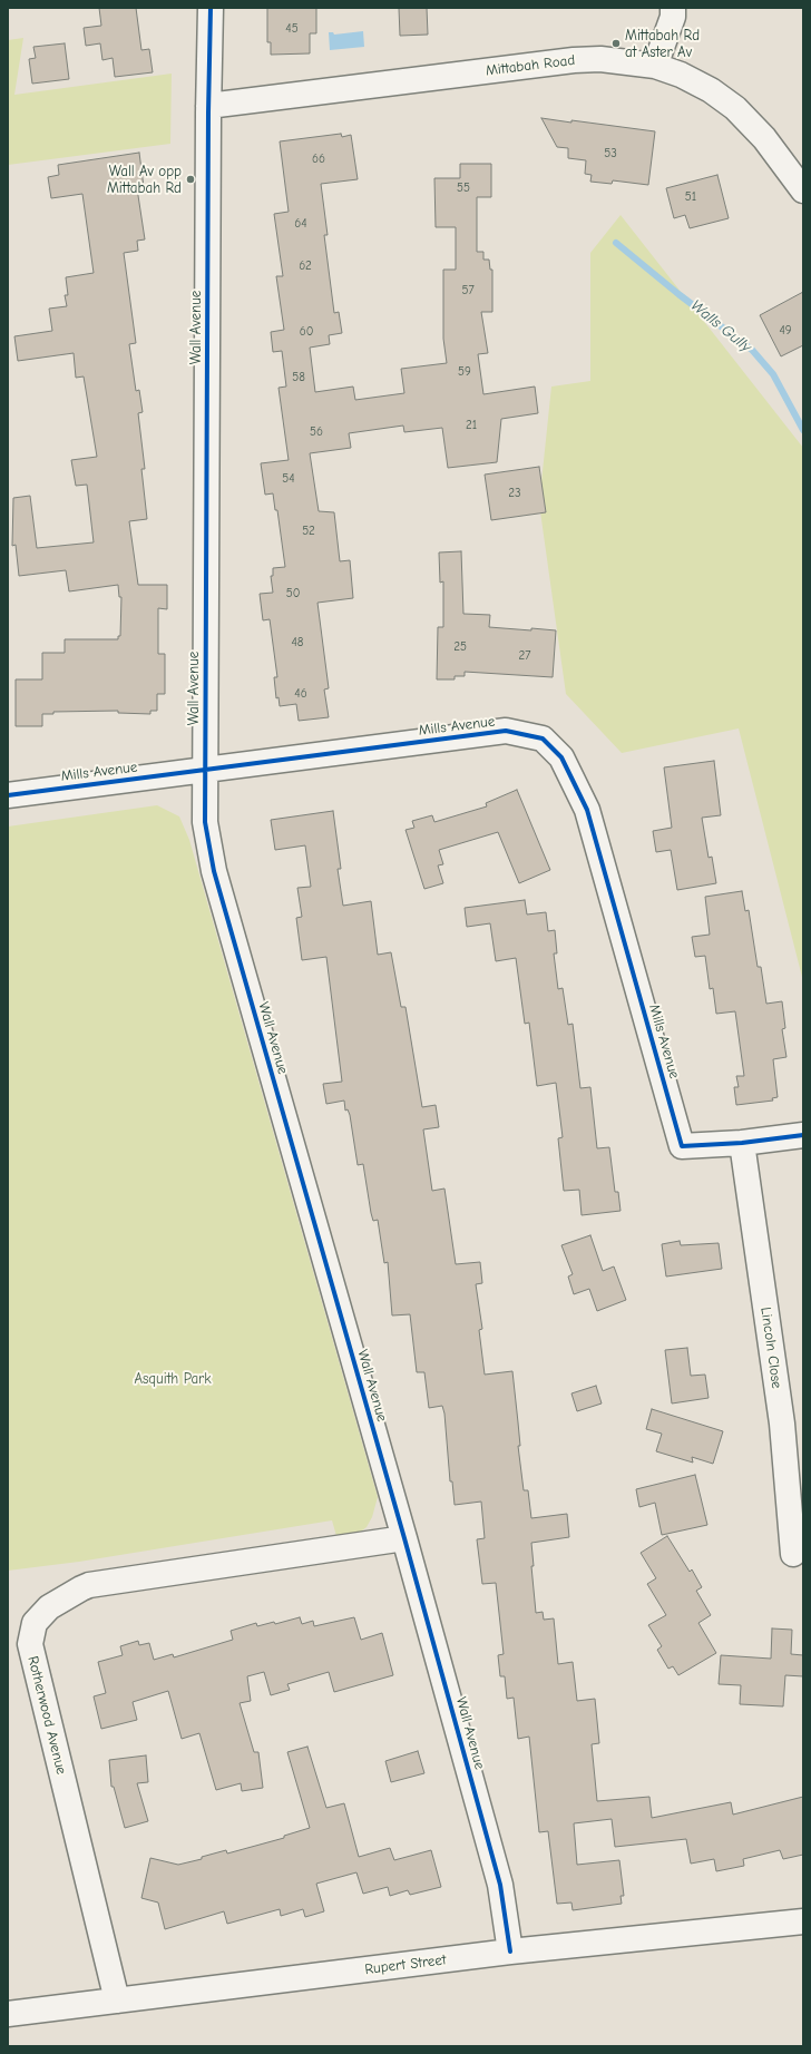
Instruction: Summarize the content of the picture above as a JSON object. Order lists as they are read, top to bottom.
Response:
{
  "streets": {
    "street": [
      "Mittabah Road",
      "Wall Avenue",
      "Mills Avenue",
      "Lincoln Close",
      "Rotherwood Avenue",
      "Rupert Street"
    ]
  },
  "crossings": [
    ["Mittabah Road", "Wall Avenue"],
    ["Wall Avenue", "Mills Avenue"],
    ["Wall Avenue", "Rotherwood Avenue"],
    ["Wall Avenue", "Rupert Street"],
    ["Mills Avenue", "Lincoln Close"],
    ["Rotherwood Avenue", "Rupert Street"]
  ],
  "water": ["Walls Gully"],
  "parks": ["Asquith Park"],
  "places": ["Mittabah Rd at Aster Av", "Wall Av opp Mittabah Rd"],
  "house_numbers": [
    "45",
    "53",
    "66",
    "55",
    "51",
    "64",
    "62",
    "57",
    "49",
    "60",
    "59",
    "58",
    "21",
    "56",
    "54",
    "23",
    "52",
    "50",
    "48",
    "25",
    "27",
    "46"
  ]
}
